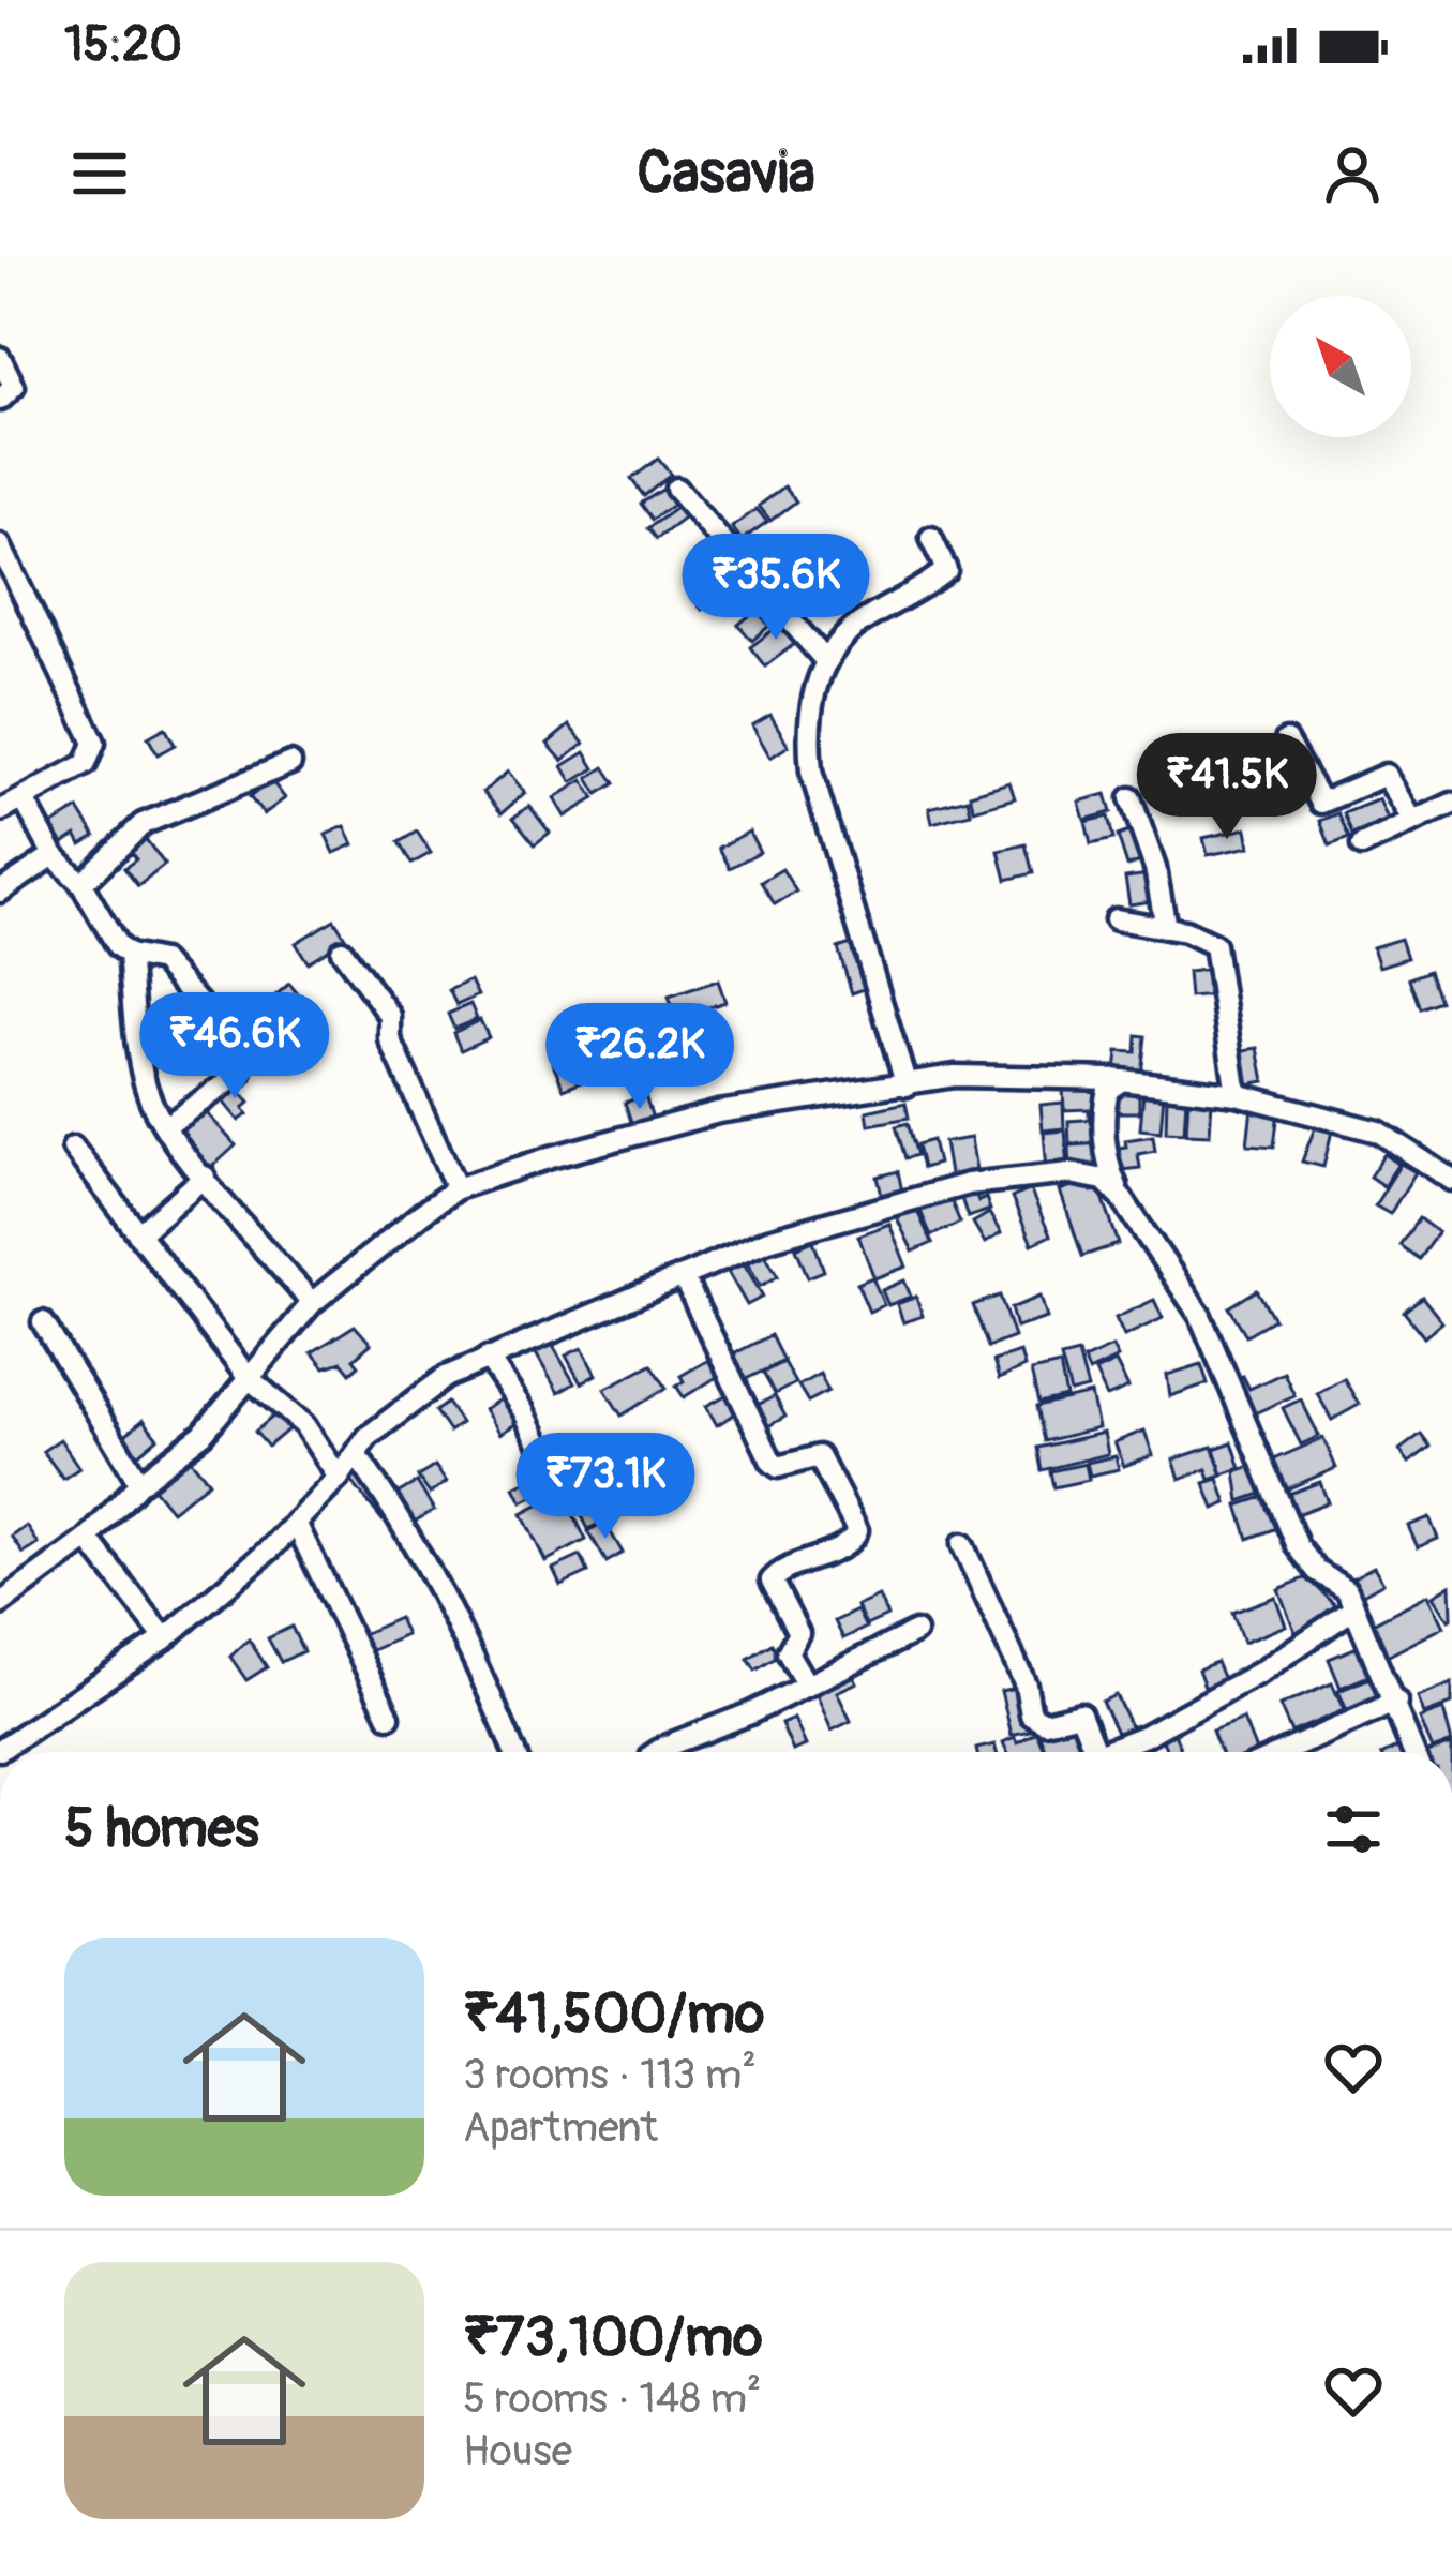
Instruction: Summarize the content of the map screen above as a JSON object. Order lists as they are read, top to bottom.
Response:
{
  "north": "top left",
  "page": {
    "status": "15:20",
    "header": "Casavia",
    "price": [
      "₹35.6K",
      "₹41.5K",
      "₹46.6K",
      "₹26.2K",
      "₹73.1K"
    ],
    "heading": "5 homes",
    "list": [
      {
        "name": "₹41,500/mo",
        "note": "3 rooms · 113 m² · Apartment"
      },
      {
        "name": "₹73,100/mo",
        "note": "5 rooms · 148 m² · House"
      }
    ]
  }
}
